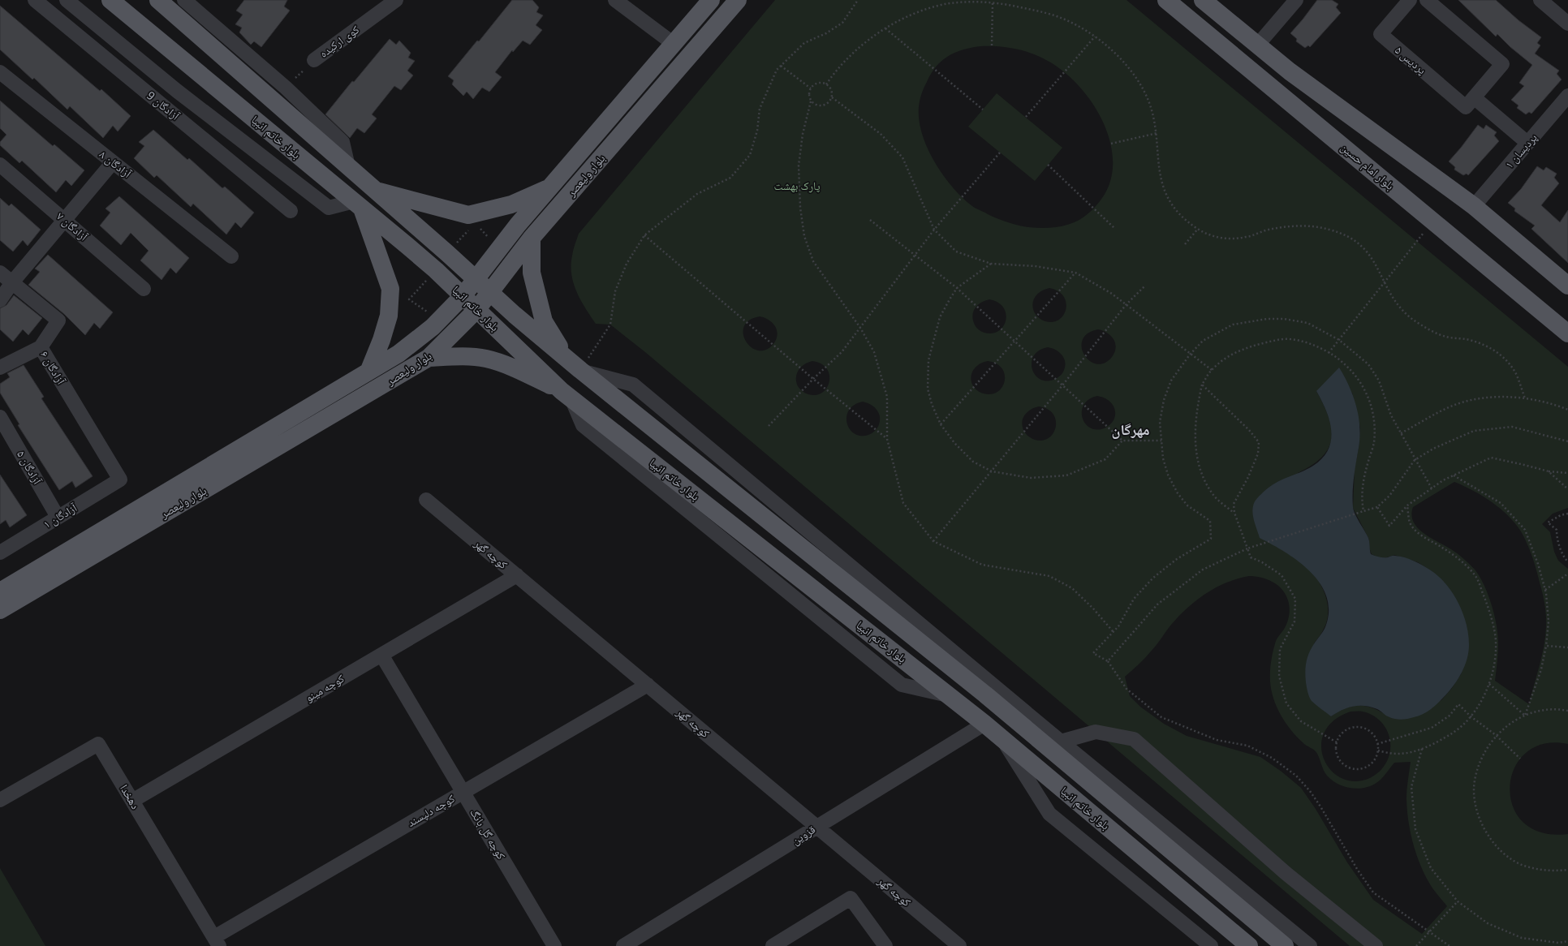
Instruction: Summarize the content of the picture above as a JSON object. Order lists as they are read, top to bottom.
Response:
{
  "streets": {
    "main road": ["بلوار خاتم انبیا", "بلوار امام حسین", "بلوار ولیعصر"],
    "street": [
      "کوی ارکیده",
      "پردیس ۵",
      "آزادگان 9",
      "پردیسان ۱",
      "آزادگان ۸",
      "آزادگان ۷",
      "آزادگان ۶",
      "آزادگان ۵",
      "آزادگان ۱",
      "کوچه گهر",
      "کوچه مینو",
      "دهخدا",
      "کوچه دلپسند",
      "کوچه گل بانگ",
      "قزوین"
    ]
  },
  "crossings": [
    ["بلوار خاتم انبیا", "بلوار ولیعصر"],
    ["بلوار خاتم انبیا", "قزوین"],
    ["آزادگان ۶", "آزادگان ۱"],
    ["آزادگان ۵", "آزادگان ۱"],
    ["کوچه گهر", "کوچه مینو"],
    ["کوچه گهر", "کوچه دلپسند"],
    ["کوچه گهر", "قزوین"],
    ["کوچه مینو", "دهخدا"],
    ["کوچه مینو", "کوچه گل بانگ"],
    ["دهخدا", "کوچه دلپسند"],
    ["کوچه دلپسند", "کوچه گل بانگ"]
  ],
  "districts": ["مهرگان"],
  "parks": ["پارک بهشت"]
}
